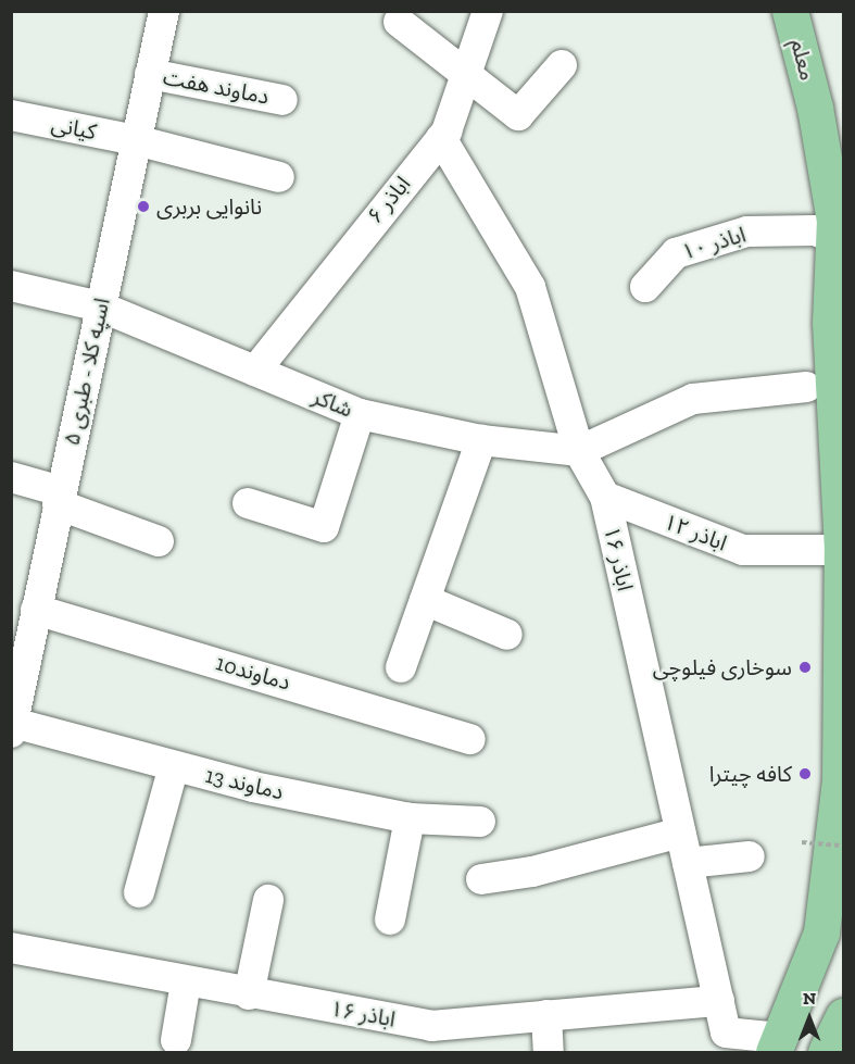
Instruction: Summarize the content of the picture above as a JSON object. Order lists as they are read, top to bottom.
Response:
{
  "streets": {
    "main road": ["معلم"],
    "street": [
      "دماوند هفت",
      "کیانی",
      "اباذر ۶",
      "اباذر ۱۰",
      "اسپه کلا - طبری ۵",
      "شاکر",
      "اباذر ۱۲",
      "اباذر ۱۶",
      "دماوند10",
      "دماوند 13"
    ]
  },
  "crossings": [
    ["معلم", "اباذر ۱۰"],
    ["معلم", "اباذر ۱۲"],
    ["دماوند هفت", "اسپه کلا - طبری ۵"],
    ["کیانی", "اسپه کلا - طبری ۵"],
    ["اباذر ۶", "شاکر"],
    ["اسپه کلا - طبری ۵", "شاکر"],
    ["اسپه کلا - طبری ۵", "دماوند10"],
    ["اسپه کلا - طبری ۵", "دماوند 13"],
    ["اباذر ۱۲", "اباذر ۱۶"]
  ],
  "places": ["نانوایی بربری", "سوخاری فیلوچی", "کافه چیترا"],
  "north": "top"
}
